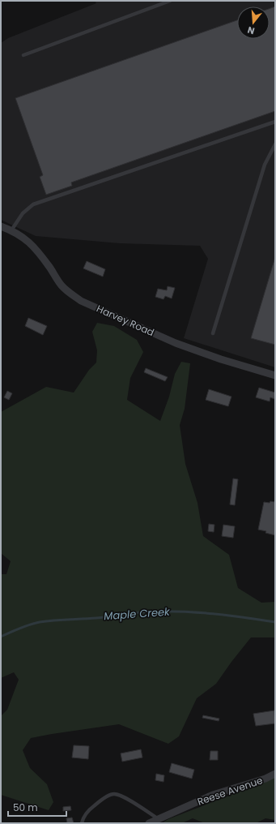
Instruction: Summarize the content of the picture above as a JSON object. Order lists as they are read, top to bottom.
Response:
{
  "streets": {
    "street": ["Harvey Road", "Reese Avenue"]
  },
  "water": ["Maple Creek"],
  "scale_bar": "50 m",
  "north": "bottom"
}
